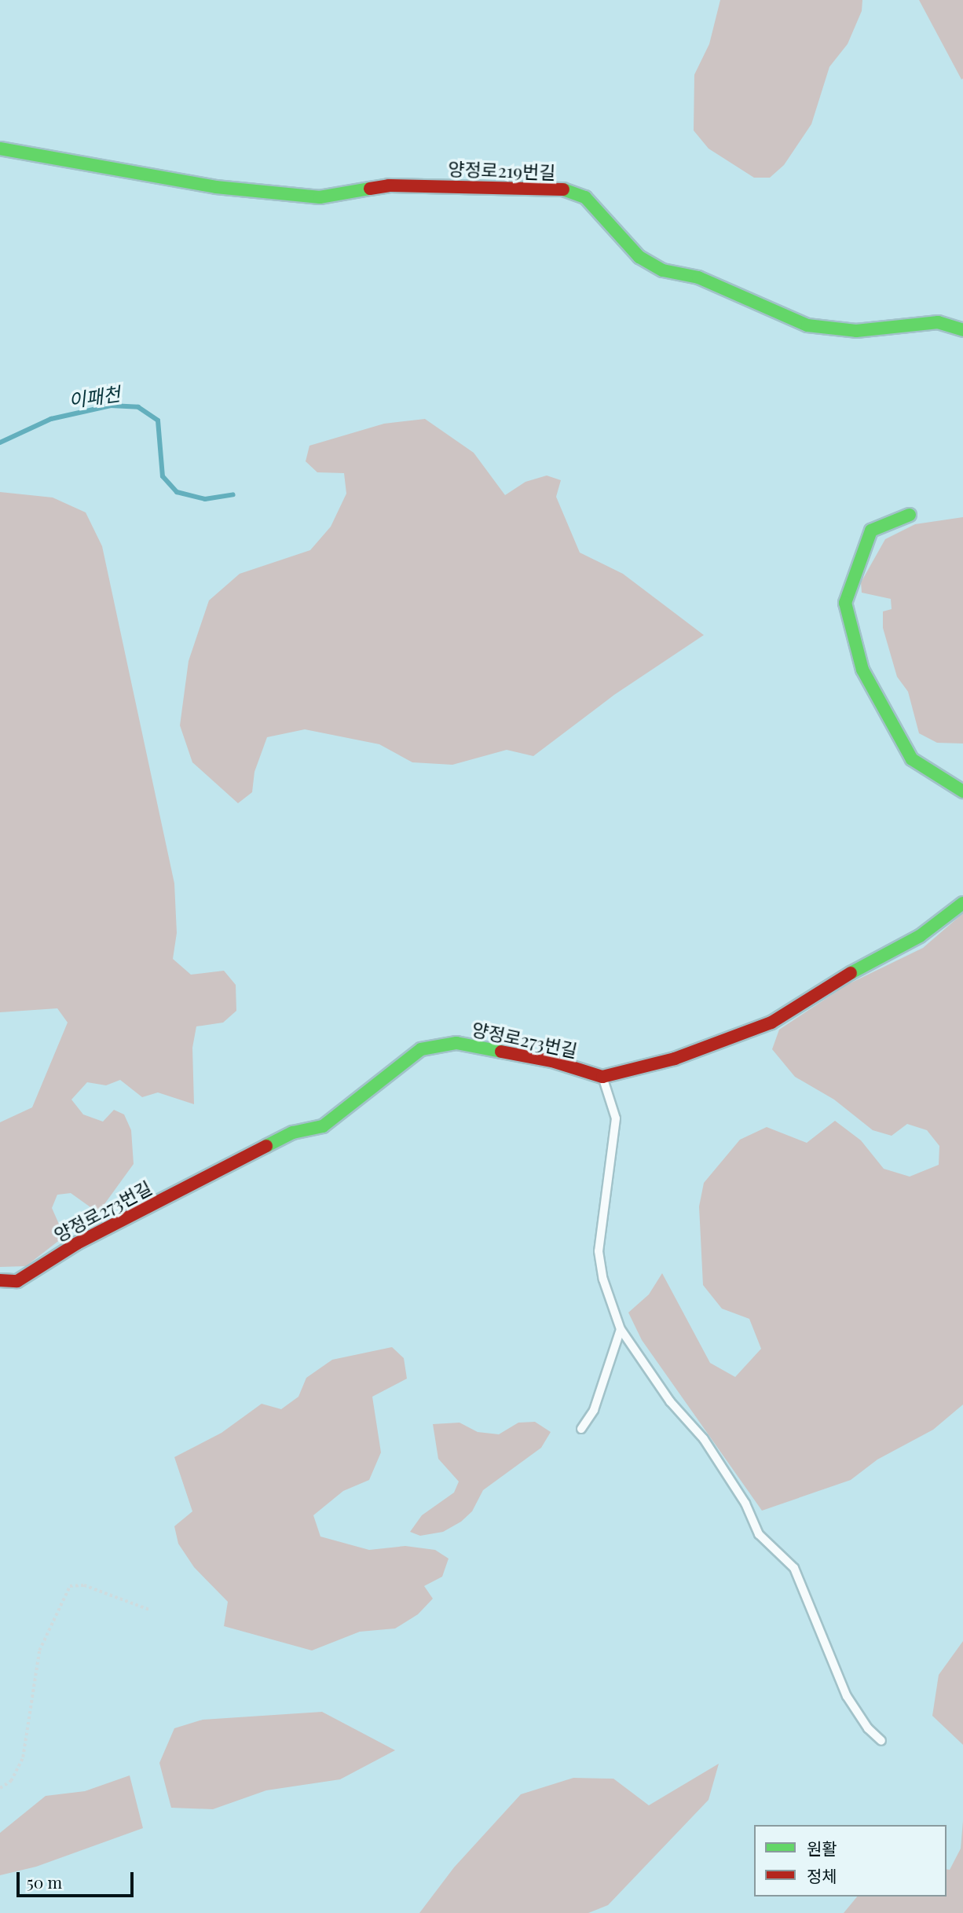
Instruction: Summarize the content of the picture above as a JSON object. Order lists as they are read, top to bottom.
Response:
{
  "streets": {
    "street": ["양정로219번길", "양정로273번길"]
  },
  "water": ["이패천"],
  "legend": ["원활", "정체"],
  "scale_bar": "50 m"
}
